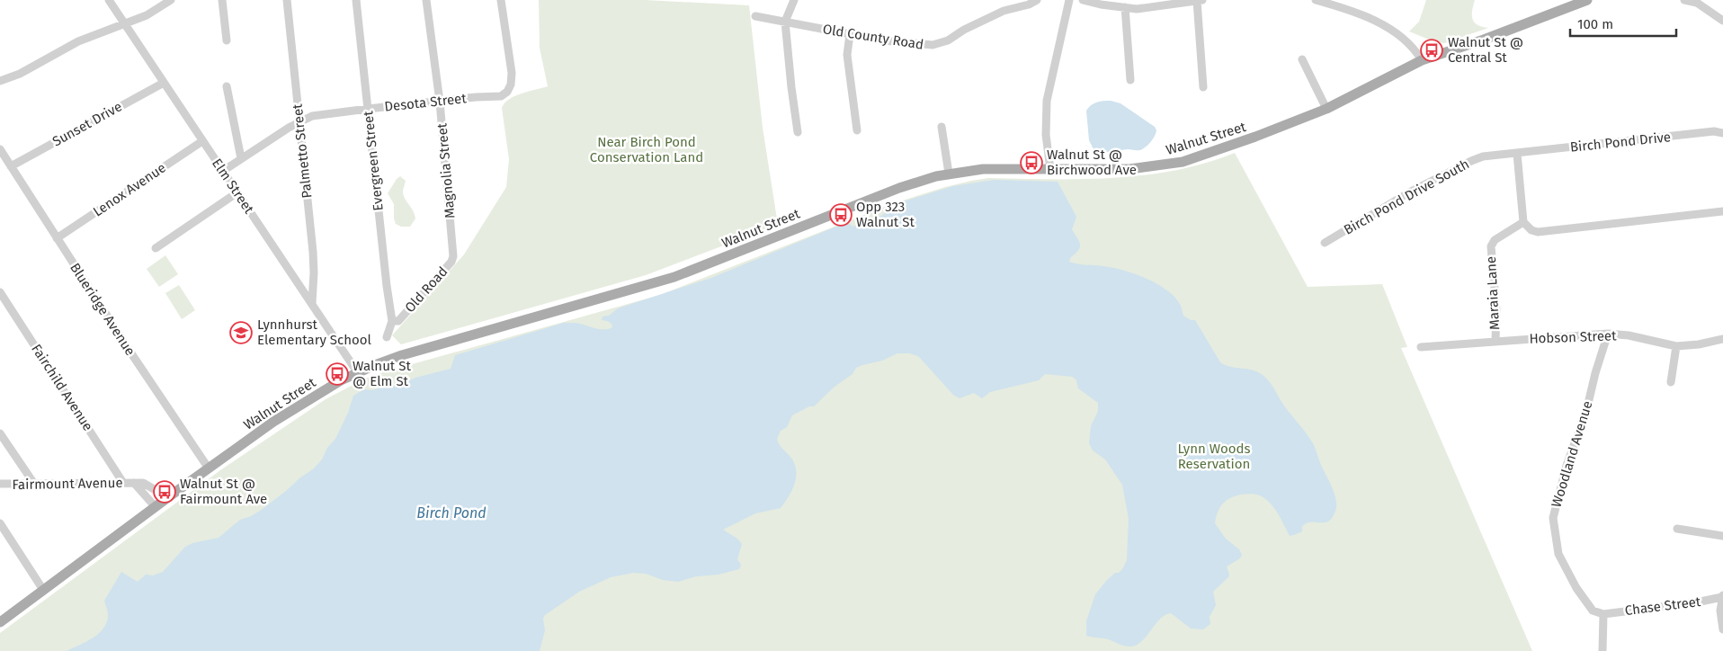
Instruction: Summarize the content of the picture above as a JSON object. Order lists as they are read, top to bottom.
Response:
{
  "streets": {
    "main road": ["Walnut Street"],
    "street": [
      "Old County Road",
      "Desota Street",
      "Sunset Drive",
      "Birch Pond Drive",
      "Palmetto Street",
      "Evergreen Street",
      "Magnolia Street",
      "Elm Street",
      "Lenox Avenue",
      "Birch Pond Drive South",
      "Old Road",
      "Maraia Lane",
      "Blueridge Avenue",
      "Hobson Street",
      "Fairchild Avenue",
      "Woodland Avenue",
      "Fairmount Avenue",
      "Chase Street"
    ]
  },
  "crossings": [
    ["Desota Street", "Palmetto Street"],
    ["Desota Street", "Evergreen Street"],
    ["Desota Street", "Magnolia Street"],
    ["Desota Street", "Elm Street"],
    ["Sunset Drive", "Elm Street"],
    ["Sunset Drive", "Blueridge Avenue"],
    ["Walnut Street", "Elm Street"],
    ["Walnut Street", "Blueridge Avenue"],
    ["Walnut Street", "Fairmount Avenue"],
    ["Birch Pond Drive", "Birch Pond Drive South"],
    ["Palmetto Street", "Elm Street"],
    ["Evergreen Street", "Old Road"],
    ["Magnolia Street", "Old Road"],
    ["Elm Street", "Lenox Avenue"],
    ["Lenox Avenue", "Blueridge Avenue"],
    ["Maraia Lane", "Hobson Street"],
    ["Hobson Street", "Woodland Avenue"],
    ["Fairchild Avenue", "Fairmount Avenue"],
    ["Woodland Avenue", "Chase Street"]
  ],
  "water": ["Birch Pond"],
  "parks": ["Near Birch Pond Conservation Land", "Lynn Woods Reservation"],
  "places": {
    "bus stop": [
      "Walnut St @ Central St",
      "Walnut St @ Birchwood Ave",
      "Opp 323 Walnut St",
      "Walnut St @ Elm St",
      "Walnut St @ Fairmount Ave"
    ],
    "school or university": ["Lynnhurst Elementary School"]
  },
  "scale_bar": "100 m"
}
